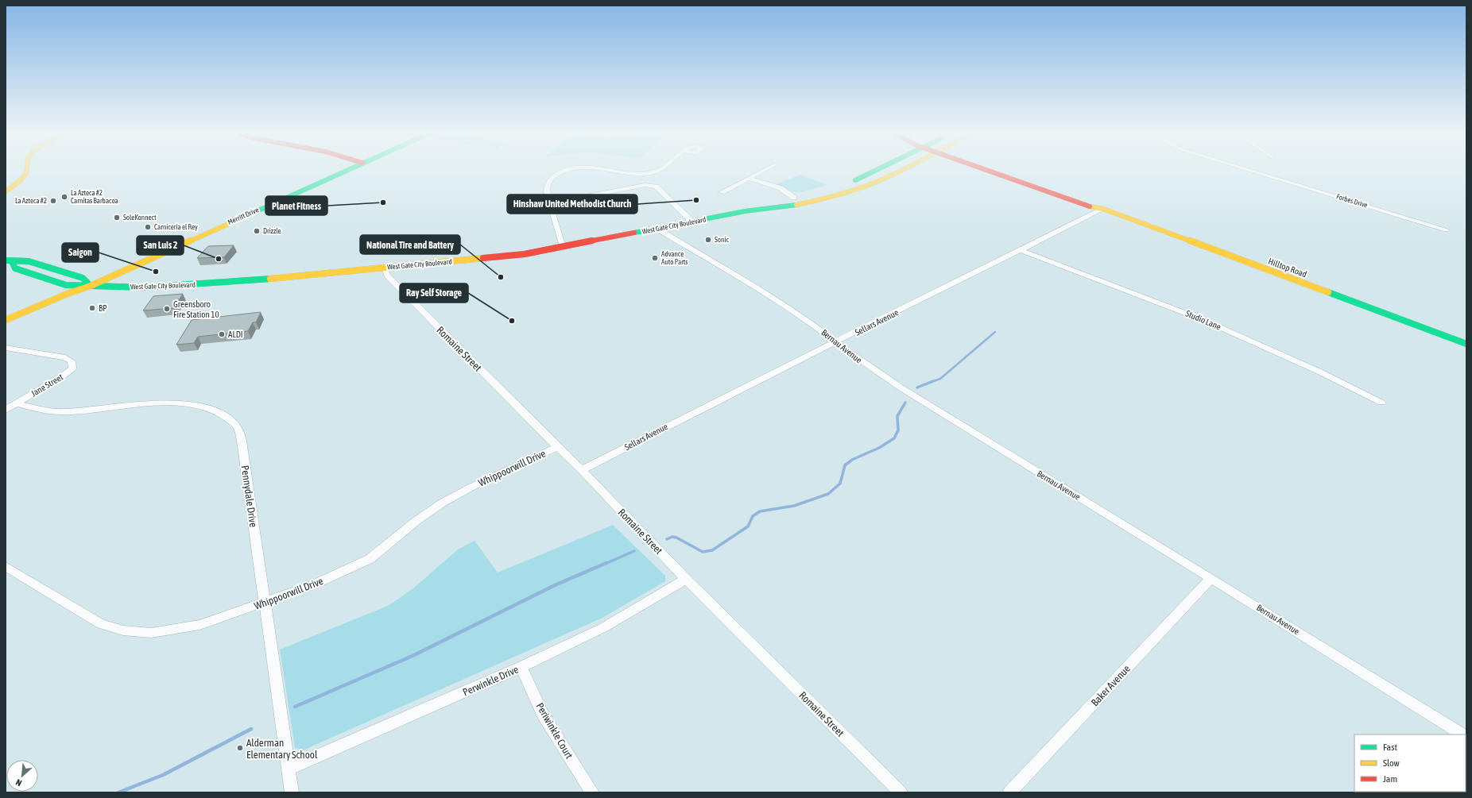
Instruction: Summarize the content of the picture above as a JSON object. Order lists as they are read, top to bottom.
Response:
{
  "streets": {
    "main road": ["Merritt Drive", "West Gate City Boulevard", "Hilltop Road"],
    "street": [
      "Forbes Drive",
      "Studio Lane",
      "Sellars Avenue",
      "Bernau Avenue",
      "Romaine Street",
      "Jane Street",
      "Whippoorwill Drive",
      "Pennydale Drive",
      "Perwinkle Drive",
      "Baker Avenue",
      "Periwinkle Court"
    ]
  },
  "crossings": [
    ["Merritt Drive", "West Gate City Boulevard"],
    ["West Gate City Boulevard", "Bernau Avenue"],
    ["West Gate City Boulevard", "Romaine Street"],
    ["Hilltop Road", "Sellars Avenue"],
    ["Studio Lane", "Sellars Avenue"],
    ["Sellars Avenue", "Bernau Avenue"],
    ["Sellars Avenue", "Romaine Street"],
    ["Bernau Avenue", "Baker Avenue"],
    ["Romaine Street", "Whippoorwill Drive"],
    ["Romaine Street", "Perwinkle Drive"],
    ["Jane Street", "Pennydale Drive"],
    ["Whippoorwill Drive", "Pennydale Drive"],
    ["Pennydale Drive", "Perwinkle Drive"],
    ["Perwinkle Drive", "Periwinkle Court"]
  ],
  "places": [
    "La Azteca #2 Carnitas Barbacoa",
    "Hinshaw United Methodist Church",
    "La Azteca #2",
    "Planet Fitness",
    "SoleKonnect",
    "Carnicería el Rey",
    "Drizzle",
    "Sonic",
    "Advance Auto Parts",
    "San Luis 2",
    "Saigon",
    "National Tire and Battery",
    "BP",
    "Greensboro Fire Station 10",
    "Ray Self Storage",
    "ALDI",
    "Alderman Elementary School"
  ],
  "legend": ["Fast", "Slow", "Jam"],
  "north": "bottom left"
}
